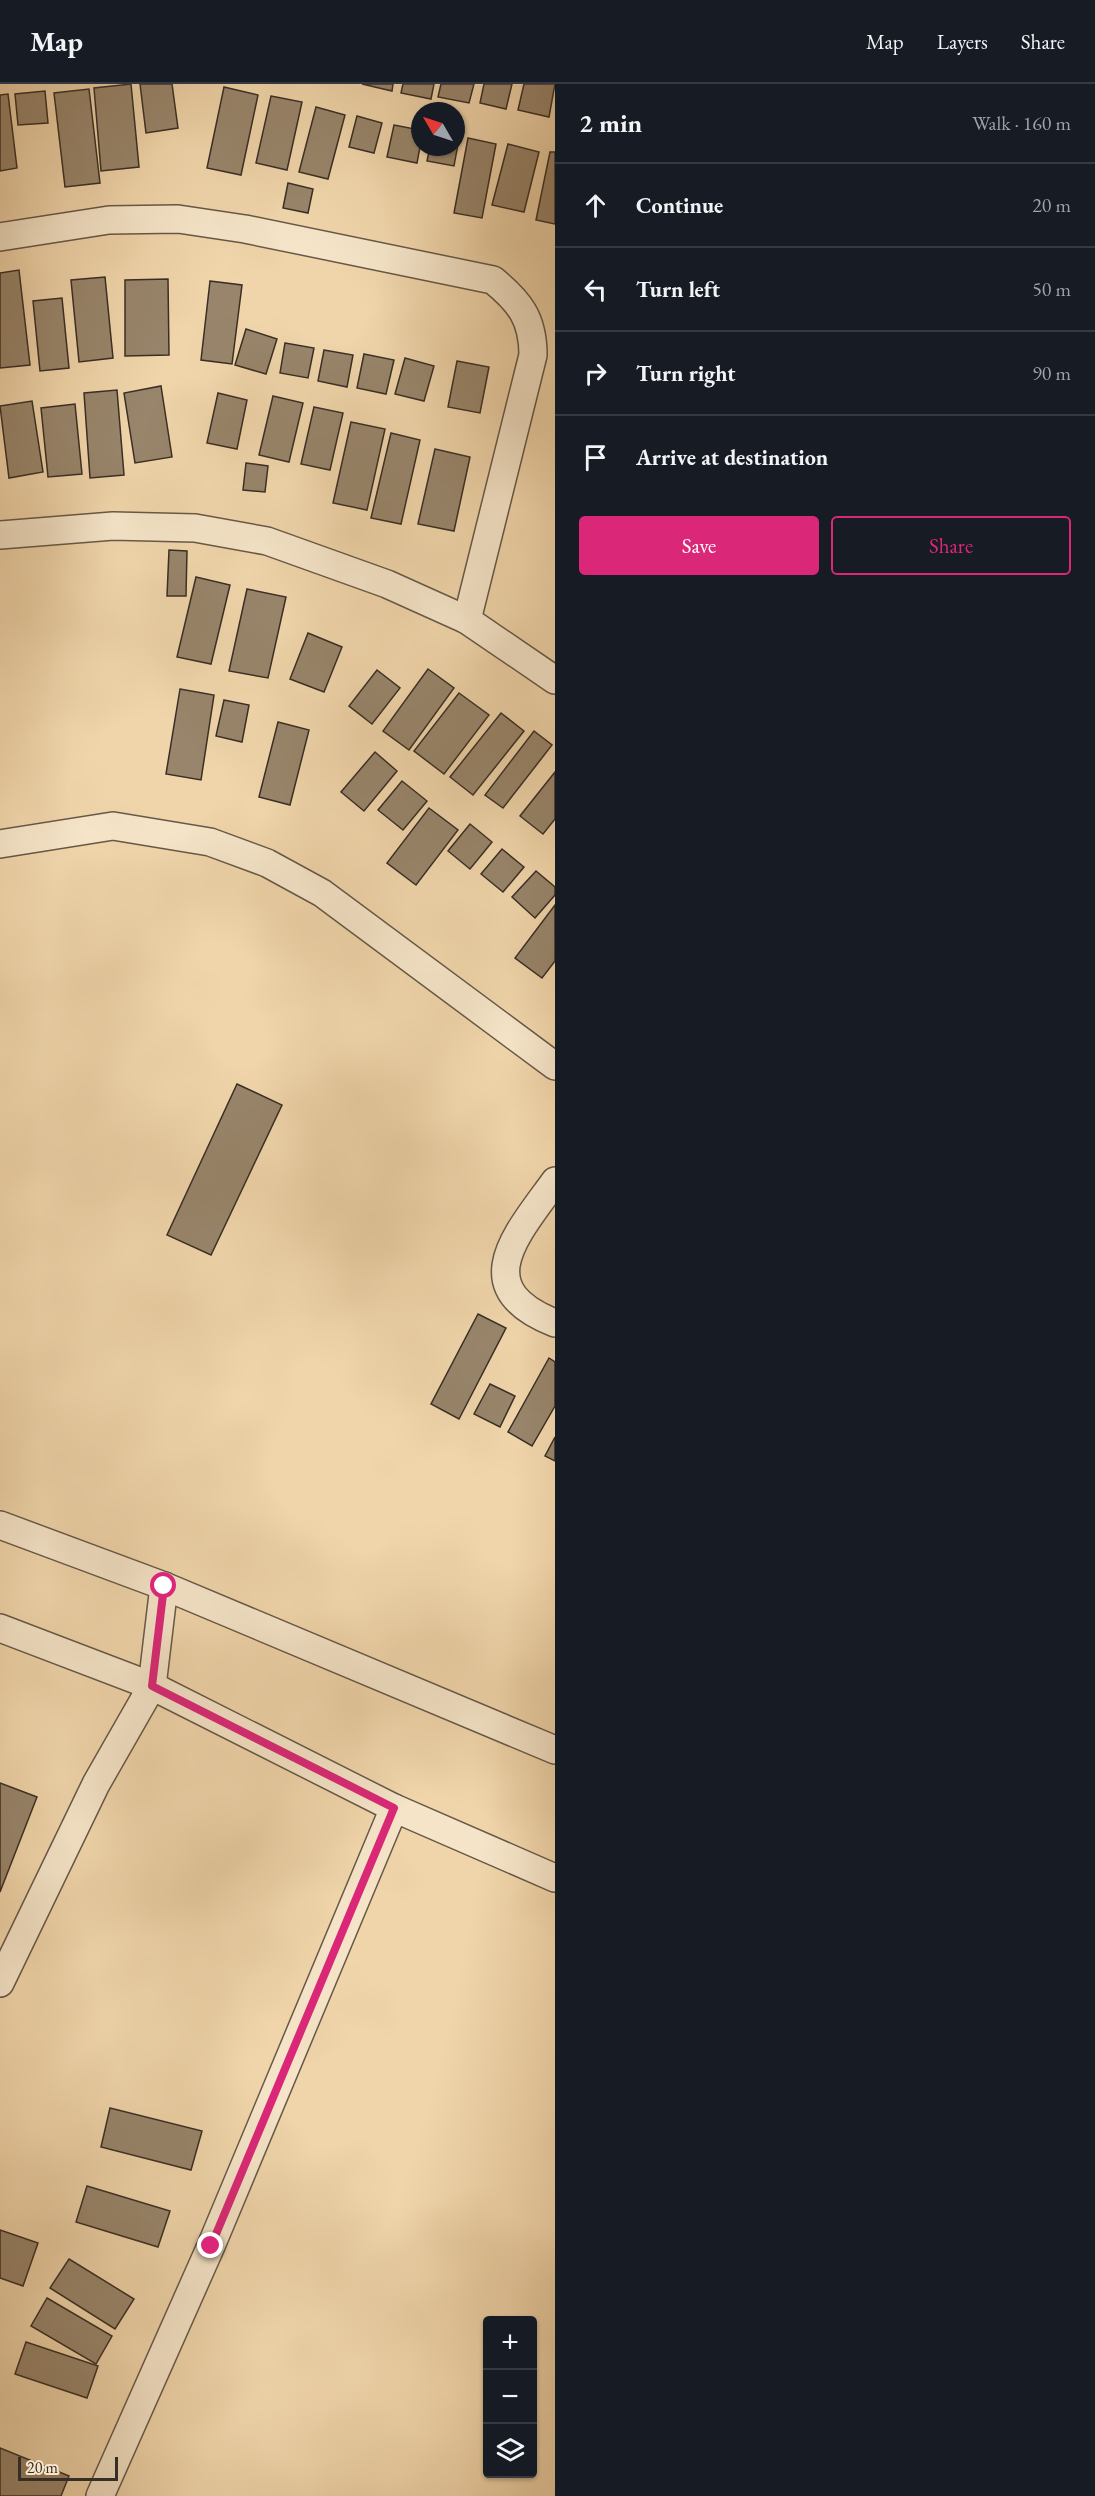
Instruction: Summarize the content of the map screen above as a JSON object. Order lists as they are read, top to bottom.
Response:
{
  "scale_bar": "20 m",
  "north": "top left",
  "page": {
    "header": "Map",
    "nav": ["Map", "Layers", "Share"],
    "heading": ["2 min", "Walk · 160 m"],
    "list": [
      ["Continue", "20 m"],
      ["Turn left", "50 m"],
      ["Turn right", "90 m"],
      "Arrive at destination"
    ],
    "buttons": ["Save", "Share"],
    "map_buttons": ["+", "−"],
    "scale": "20 m"
  }
}
